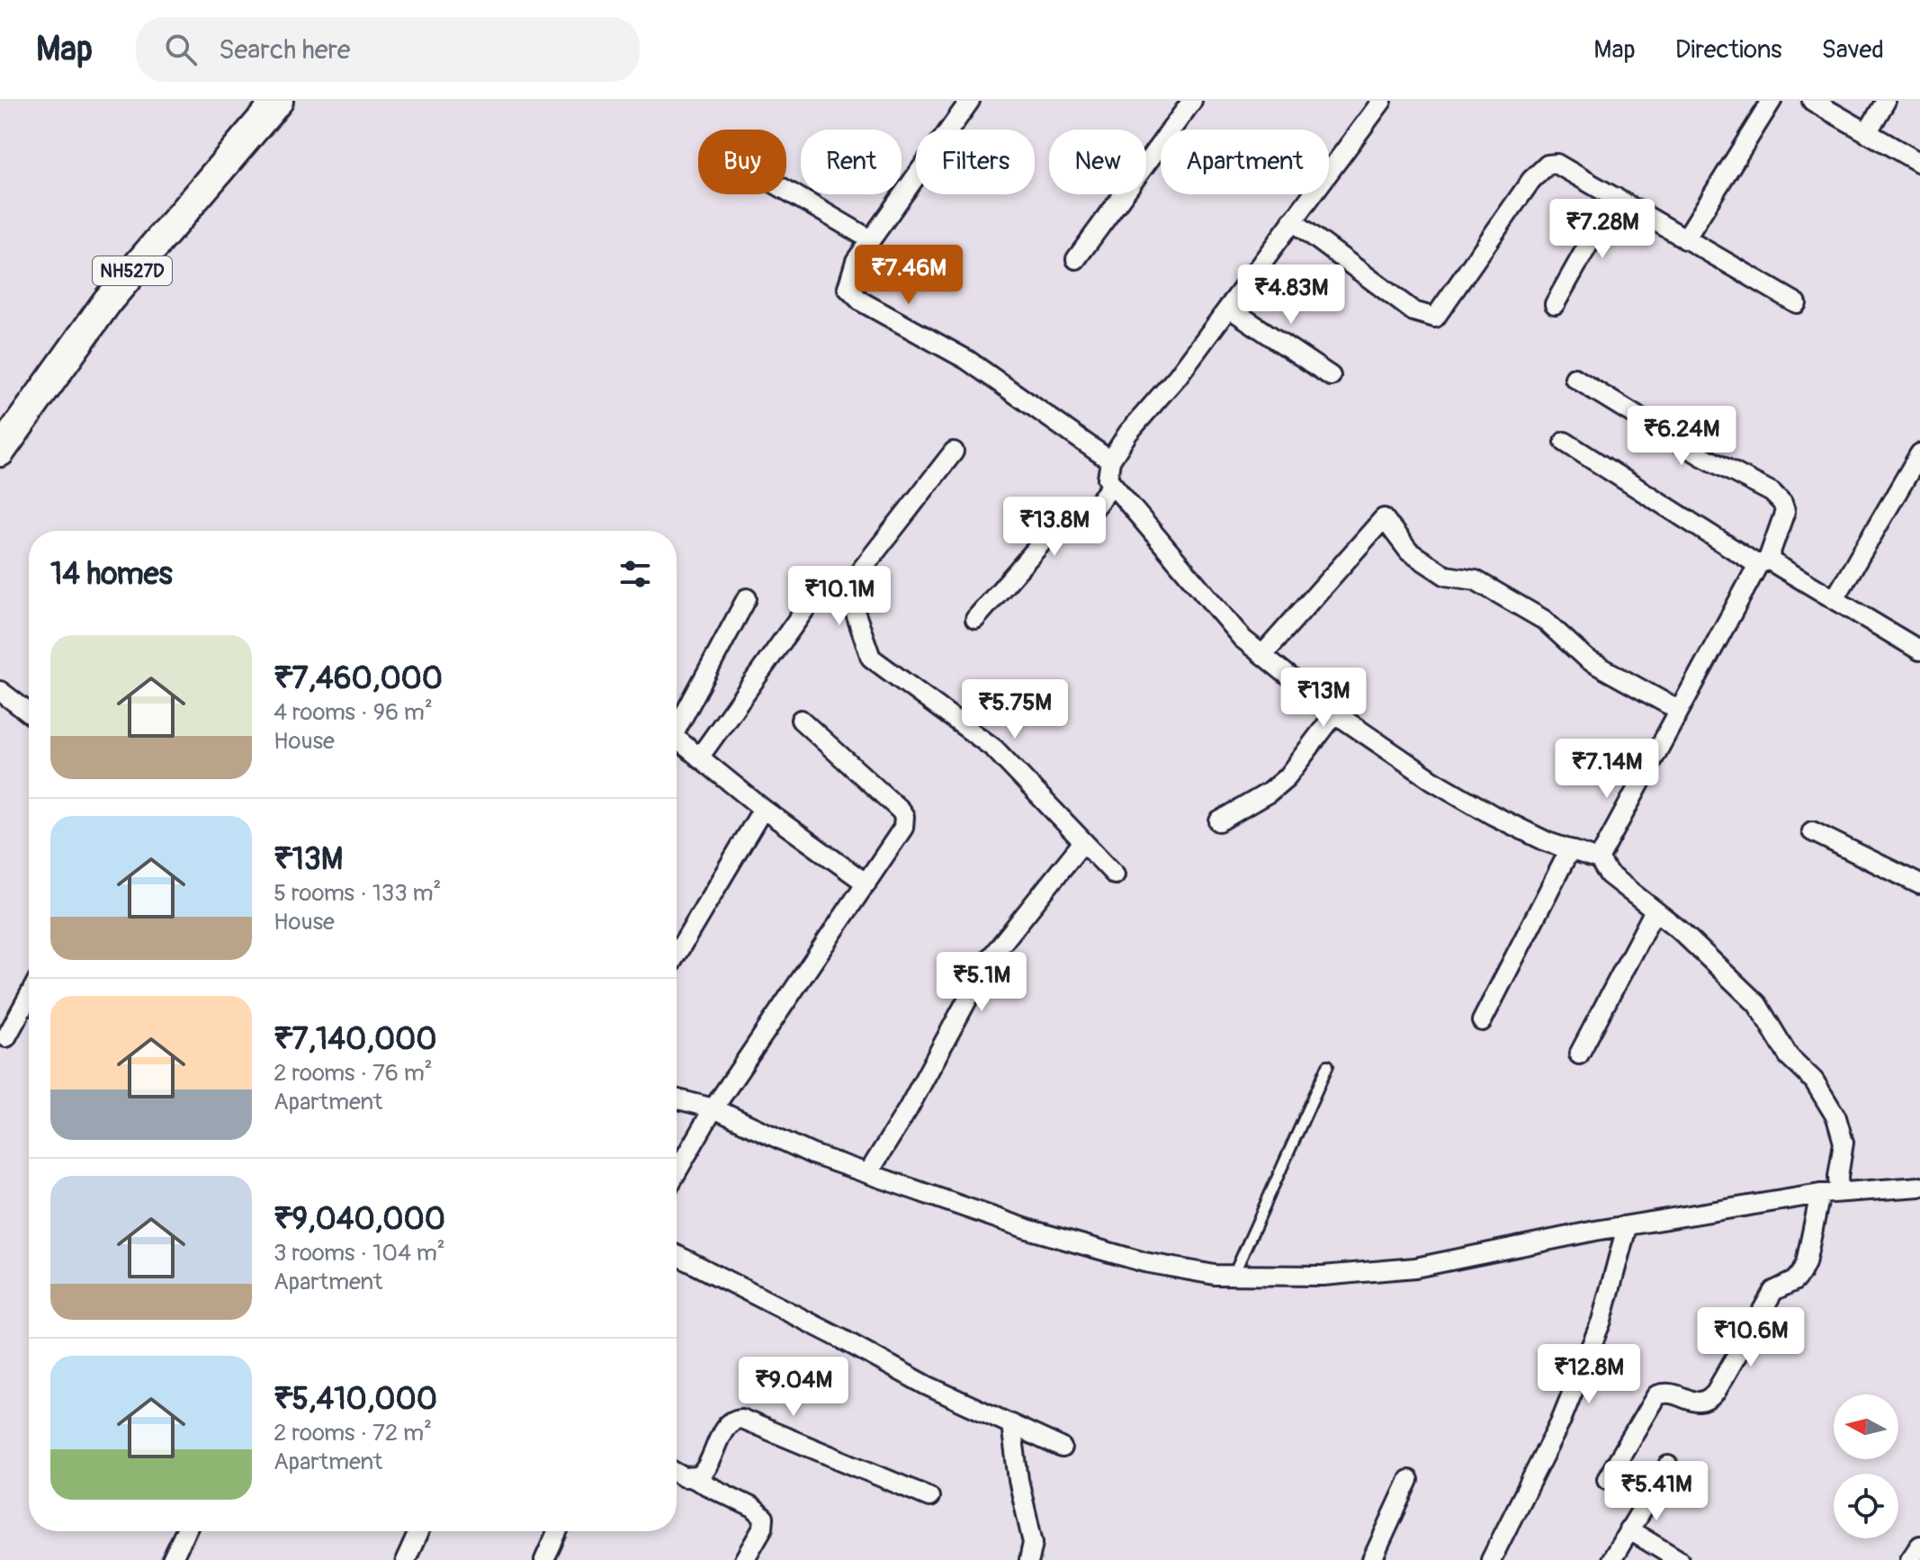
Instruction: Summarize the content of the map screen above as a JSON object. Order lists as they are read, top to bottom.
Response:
{
  "streets": {
    "highway": ["NH527D"]
  },
  "north": "left",
  "page": {
    "header": "Map",
    "search": "Search here",
    "nav": ["Map", "Directions", "Saved"],
    "chip": [
      "Buy",
      "Rent",
      "Filters",
      "New",
      "Apartment"
    ],
    "price": [
      "₹7.28M",
      "₹7.46M",
      "₹4.83M",
      "₹6.24M",
      "₹13.8M",
      "₹10.1M",
      "₹13M",
      "₹5.75M",
      "₹7.14M",
      "₹5.1M",
      "₹10.6M",
      "₹12.8M",
      "₹9.04M",
      "₹5.41M"
    ],
    "heading": "14 homes",
    "list": [
      {
        "name": "₹7,460,000",
        "note": "4 rooms · 96 m² · House"
      },
      {
        "name": "₹13M",
        "note": "5 rooms · 133 m² · House"
      },
      {
        "name": "₹7,140,000",
        "note": "2 rooms · 76 m² · Apartment"
      },
      {
        "name": "₹9,040,000",
        "note": "3 rooms · 104 m² · Apartment"
      },
      {
        "name": "₹5,410,000",
        "note": "2 rooms · 72 m² · Apartment"
      }
    ]
  }
}
